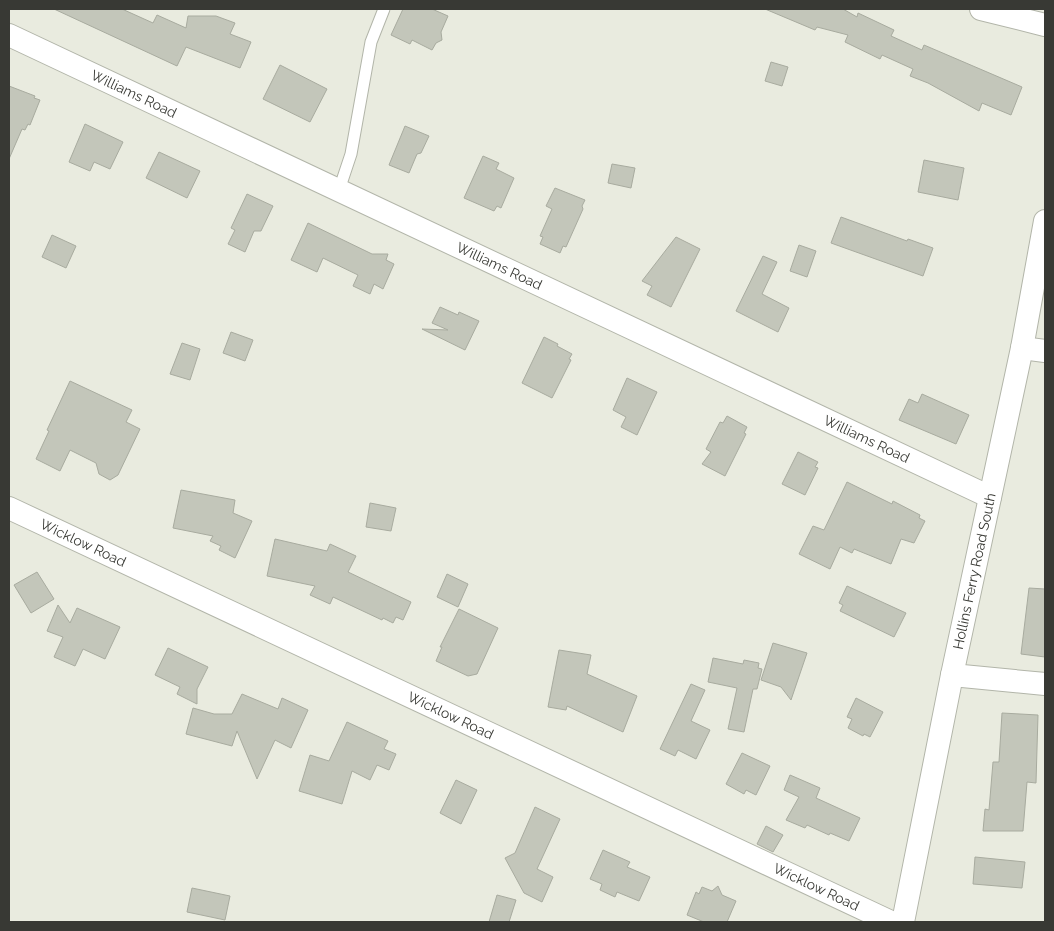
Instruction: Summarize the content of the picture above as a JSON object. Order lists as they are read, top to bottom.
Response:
{
  "streets": {
    "street": ["Williams Road", "Wicklow Road", "Hollins Ferry Road South"]
  },
  "crossings": [
    ["Williams Road", "Hollins Ferry Road South"]
  ]
}
